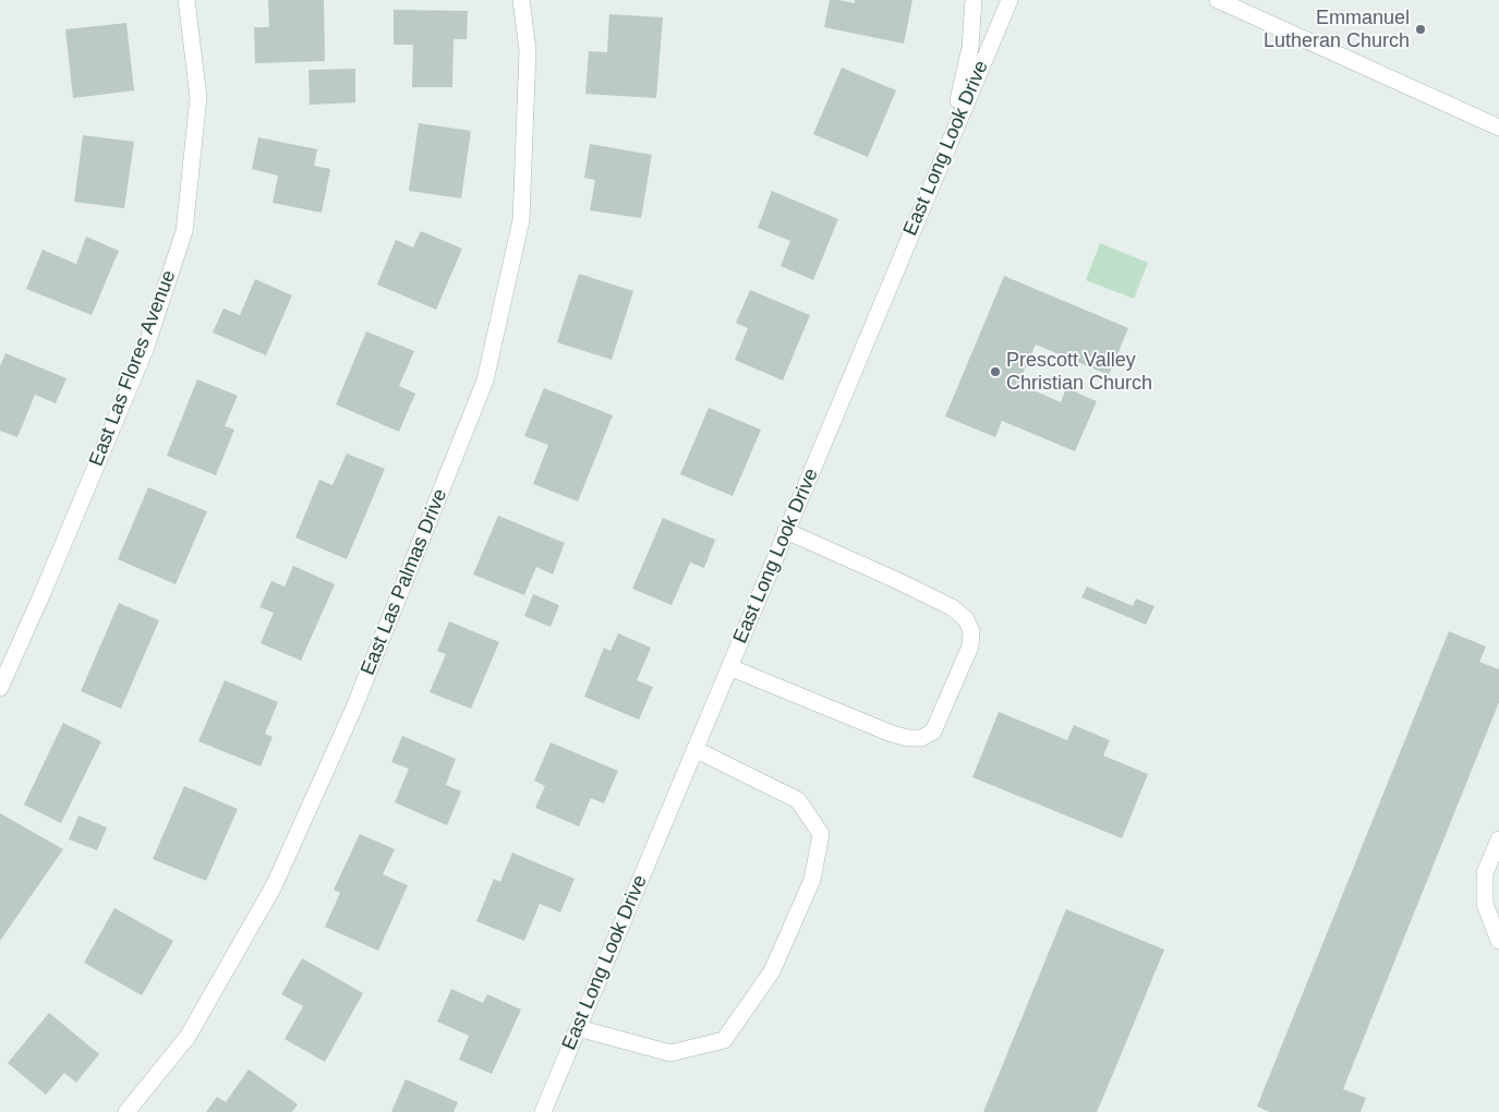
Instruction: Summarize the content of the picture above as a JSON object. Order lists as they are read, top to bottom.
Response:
{
  "streets": {
    "street": ["East Long Look Drive", "East Las Flores Avenue", "East Las Palmas Drive"]
  },
  "places": ["Emmanuel Lutheran Church", "Prescott Valley Christian Church"]
}
